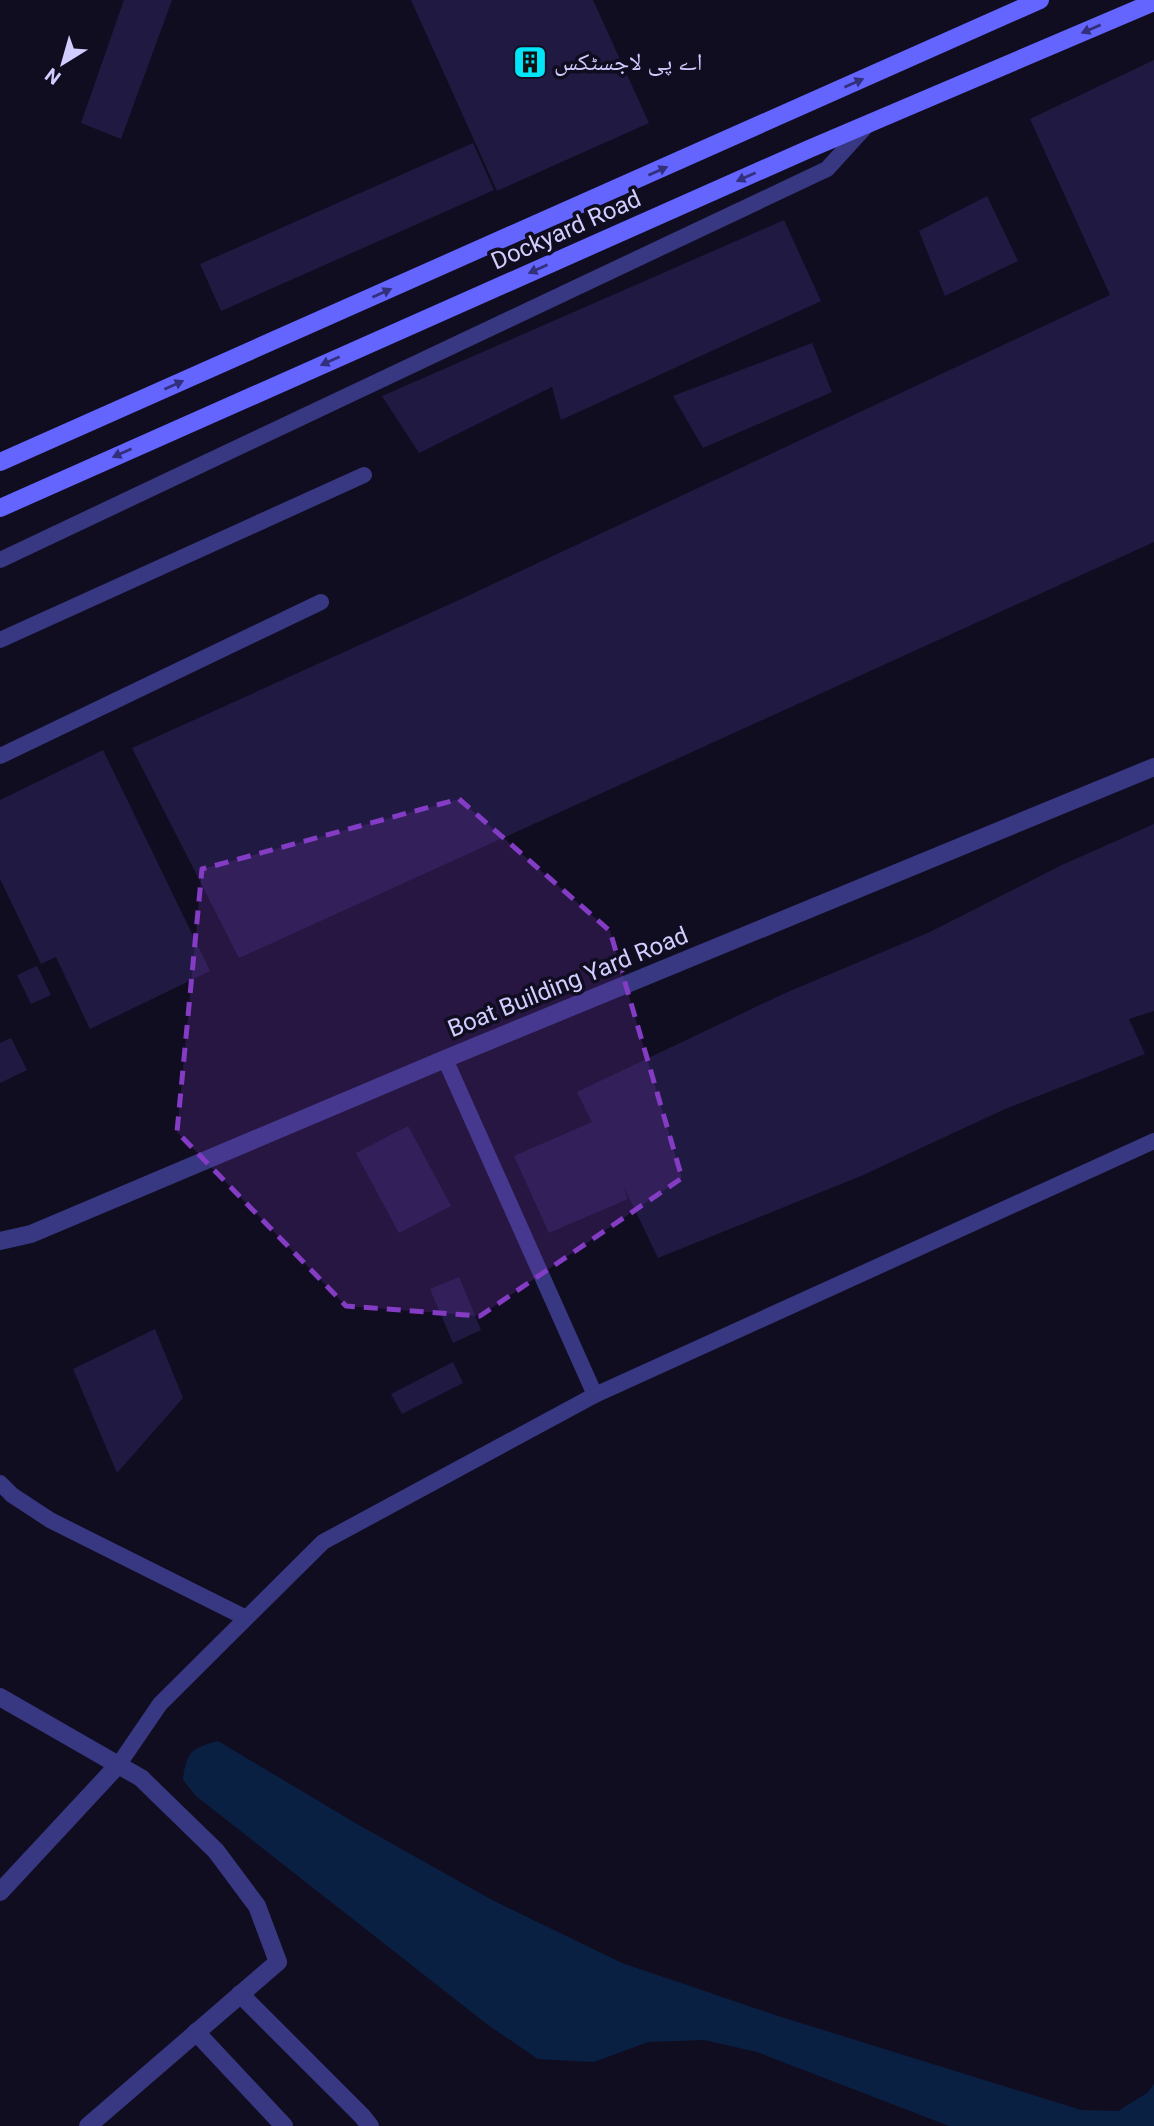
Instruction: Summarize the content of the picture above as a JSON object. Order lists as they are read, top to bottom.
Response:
{
  "streets": {
    "street": ["Dockyard Road", "Boat Building Yard Road"]
  },
  "places": {
    "building": ["اے پی لاجسٹکس"]
  },
  "north": "bottom left"
}
